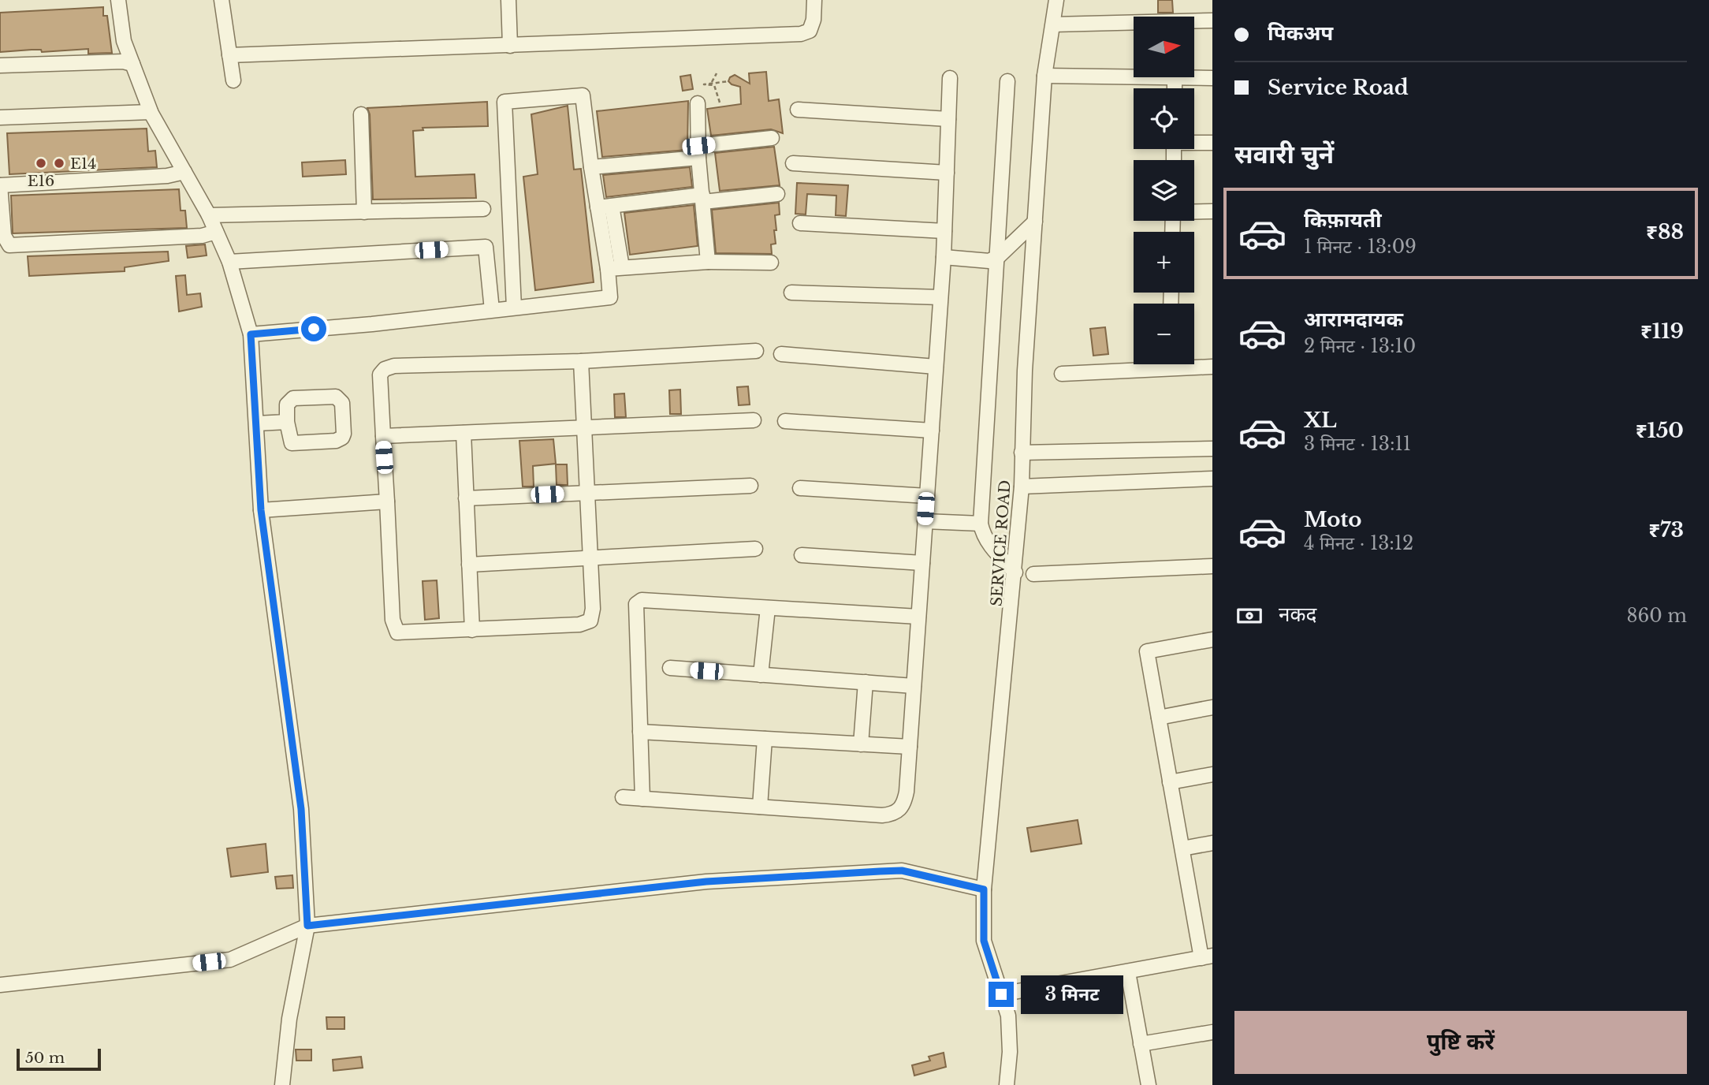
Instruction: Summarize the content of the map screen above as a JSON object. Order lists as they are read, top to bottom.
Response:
{
  "streets": {
    "street": ["SERVICE ROAD"]
  },
  "places": ["E16", "E14"],
  "scale_bar": "50 m",
  "north": "right",
  "page": {
    "banner": ["पिकअप", "Service Road"],
    "map_buttons": ["+", "−"],
    "heading": "सवारी चुनें",
    "list": [
      {
        "name": "किफ़ायती",
        "note": "1 मिनट · 13:09",
        "value": "₹88"
      },
      {
        "name": "आरामदायक",
        "note": "2 मिनट · 13:10",
        "value": "₹119"
      },
      {
        "name": "XL",
        "note": "3 मिनट · 13:11",
        "value": "₹150"
      },
      {
        "name": "Moto",
        "note": "4 मिनट · 13:12",
        "value": "₹73"
      }
    ],
    "pay": ["नकद", "860 m"],
    "bubble": "3 मिनट",
    "buttons": "पुष्टि करें",
    "scale": "50 m"
  }
}
